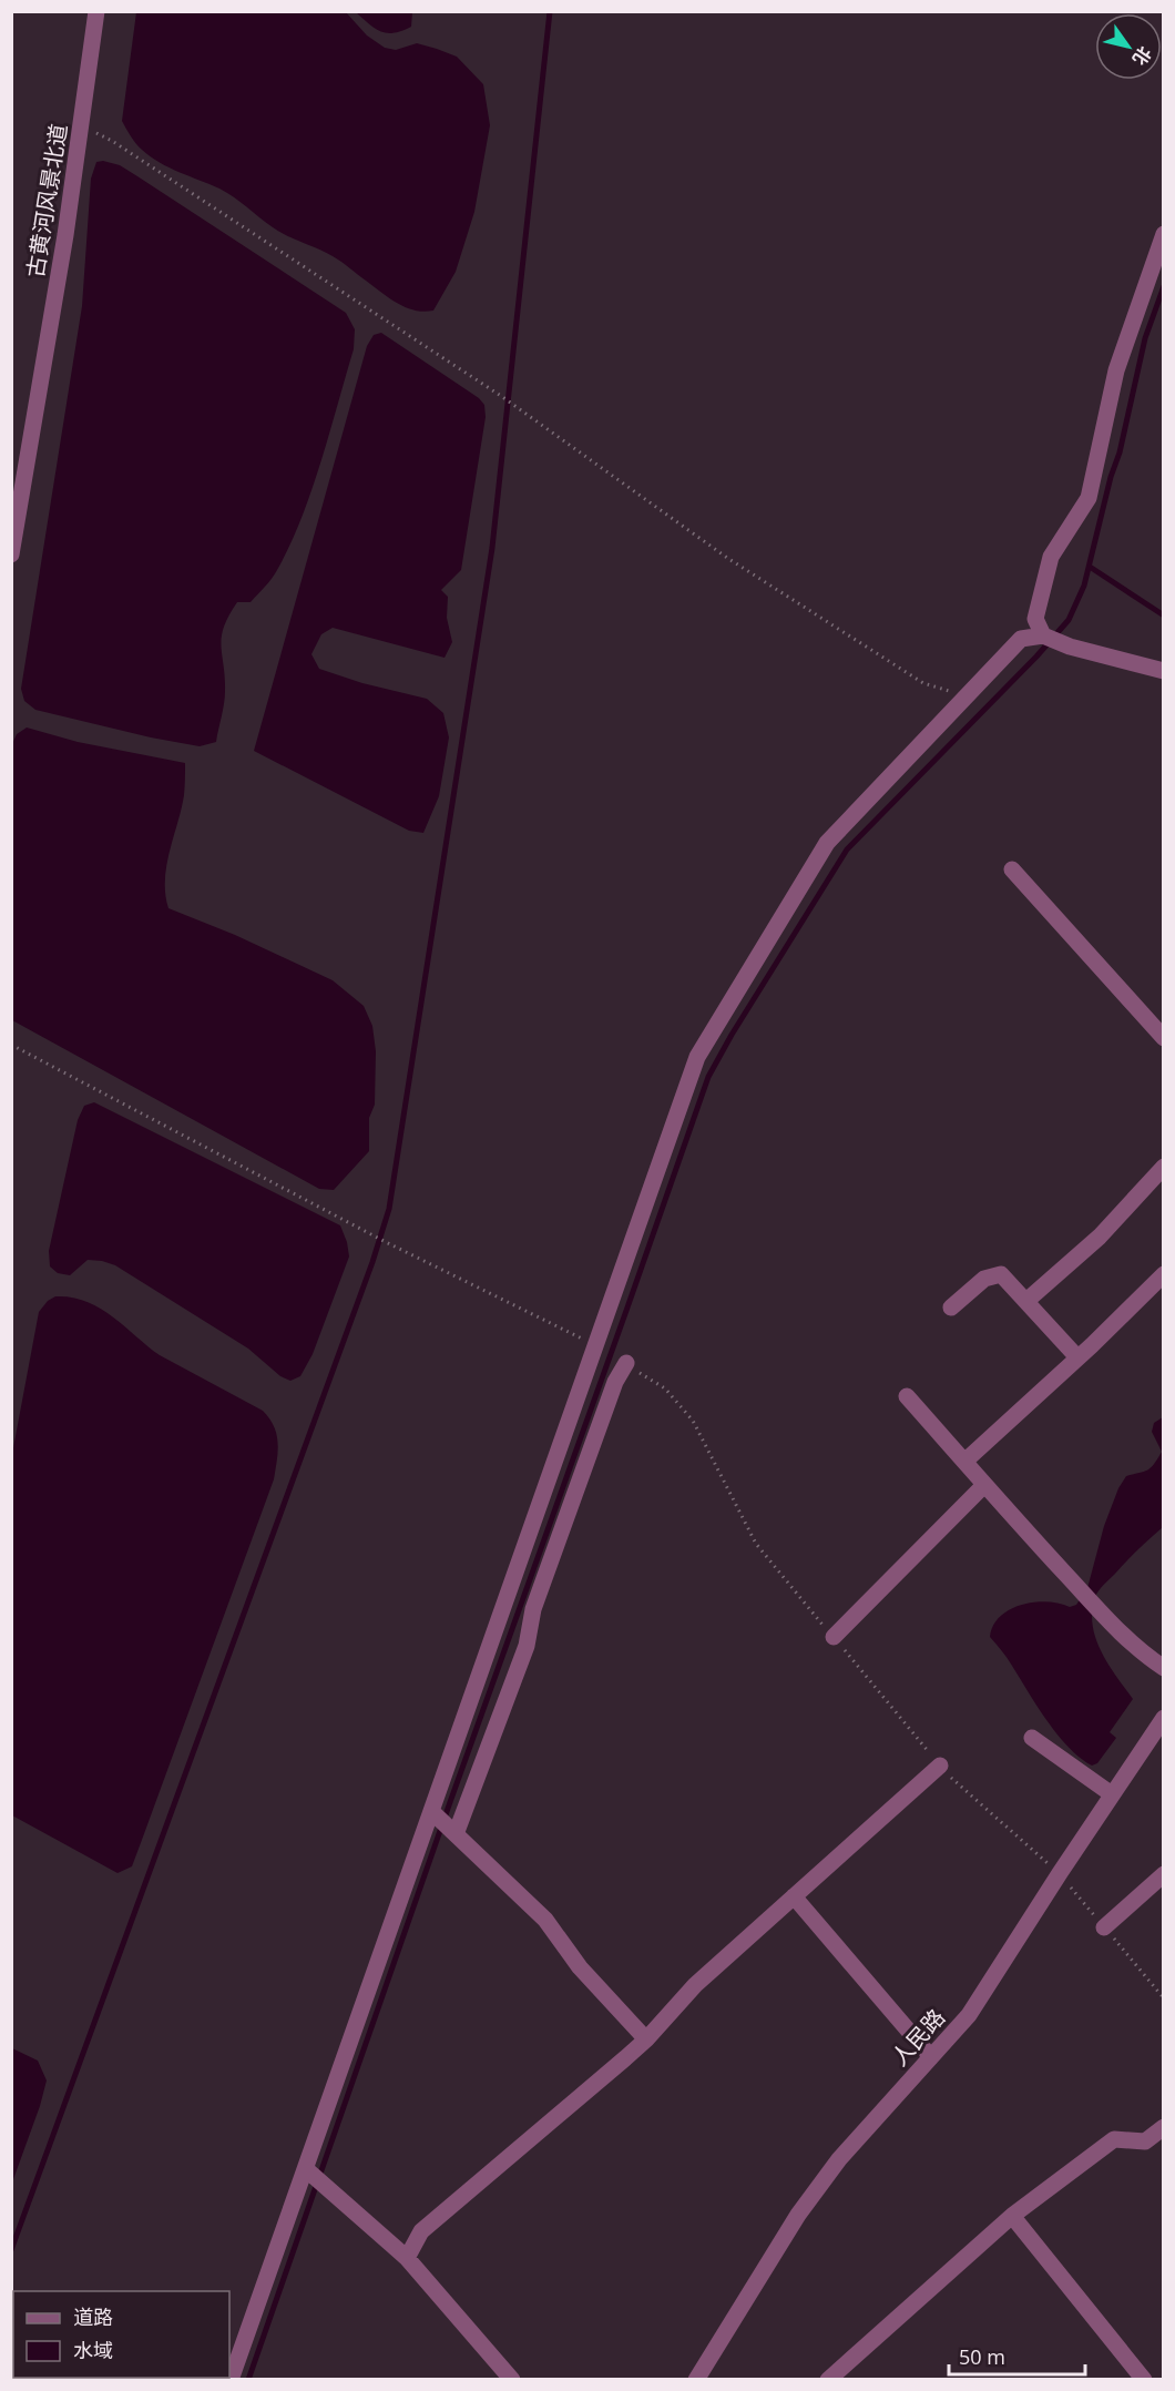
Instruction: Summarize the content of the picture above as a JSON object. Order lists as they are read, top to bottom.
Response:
{
  "streets": {
    "street": ["古黄河风景北道", "人民路"]
  },
  "legend": ["道路", "水域"],
  "scale_bar": "50 m",
  "north": "bottom right"
}
